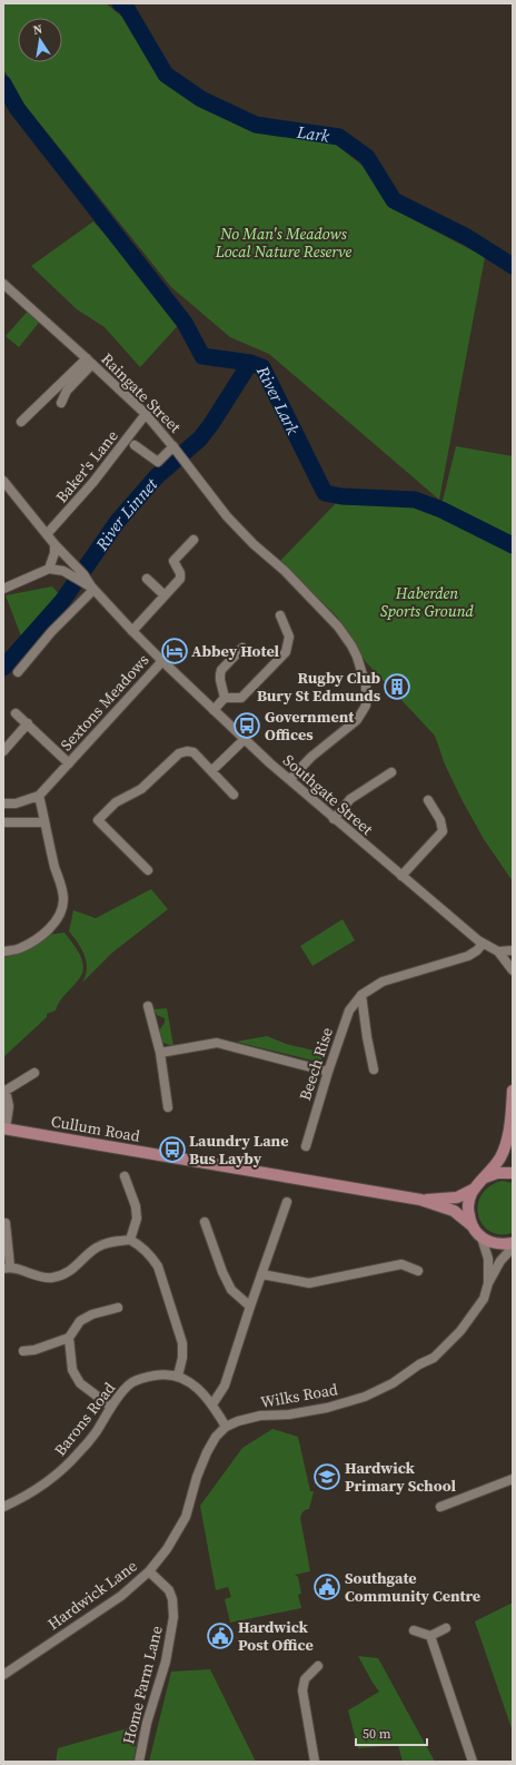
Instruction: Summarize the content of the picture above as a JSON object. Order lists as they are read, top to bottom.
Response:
{
  "streets": {
    "main road": ["Cullum Road"],
    "street": [
      "Raingate Street",
      "Baker's Lane",
      "Sextons Meadows",
      "Southgate Street",
      "Beech Rise",
      "Wilks Road",
      "Barons Road",
      "Hardwick Lane",
      "Home Farm Lane"
    ]
  },
  "crossings": [
    ["Raingate Street", "Baker's Lane"],
    ["Raingate Street", "Southgate Street"],
    ["Baker's Lane", "Southgate Street"],
    ["Sextons Meadows", "Southgate Street"],
    ["Southgate Street", "Beech Rise"],
    ["Cullum Road", "Wilks Road"],
    ["Wilks Road", "Hardwick Lane"],
    ["Hardwick Lane", "Home Farm Lane"]
  ],
  "water": ["Lark", "River Lark", "River Linnet"],
  "parks": ["No Man's Meadows Local Nature Reserve", "Haberden Sports Ground"],
  "places": {
    "hotel": ["Abbey Hotel"],
    "building": ["Rugby Club Bury St Edmunds"],
    "bus stop": ["Government Offices", "Laundry Lane Bus Layby"],
    "school or university": ["Hardwick Primary School"],
    "public building": ["Southgate Community Centre", "Hardwick Post Office"]
  },
  "scale_bar": "50 m",
  "north": "top"
}
